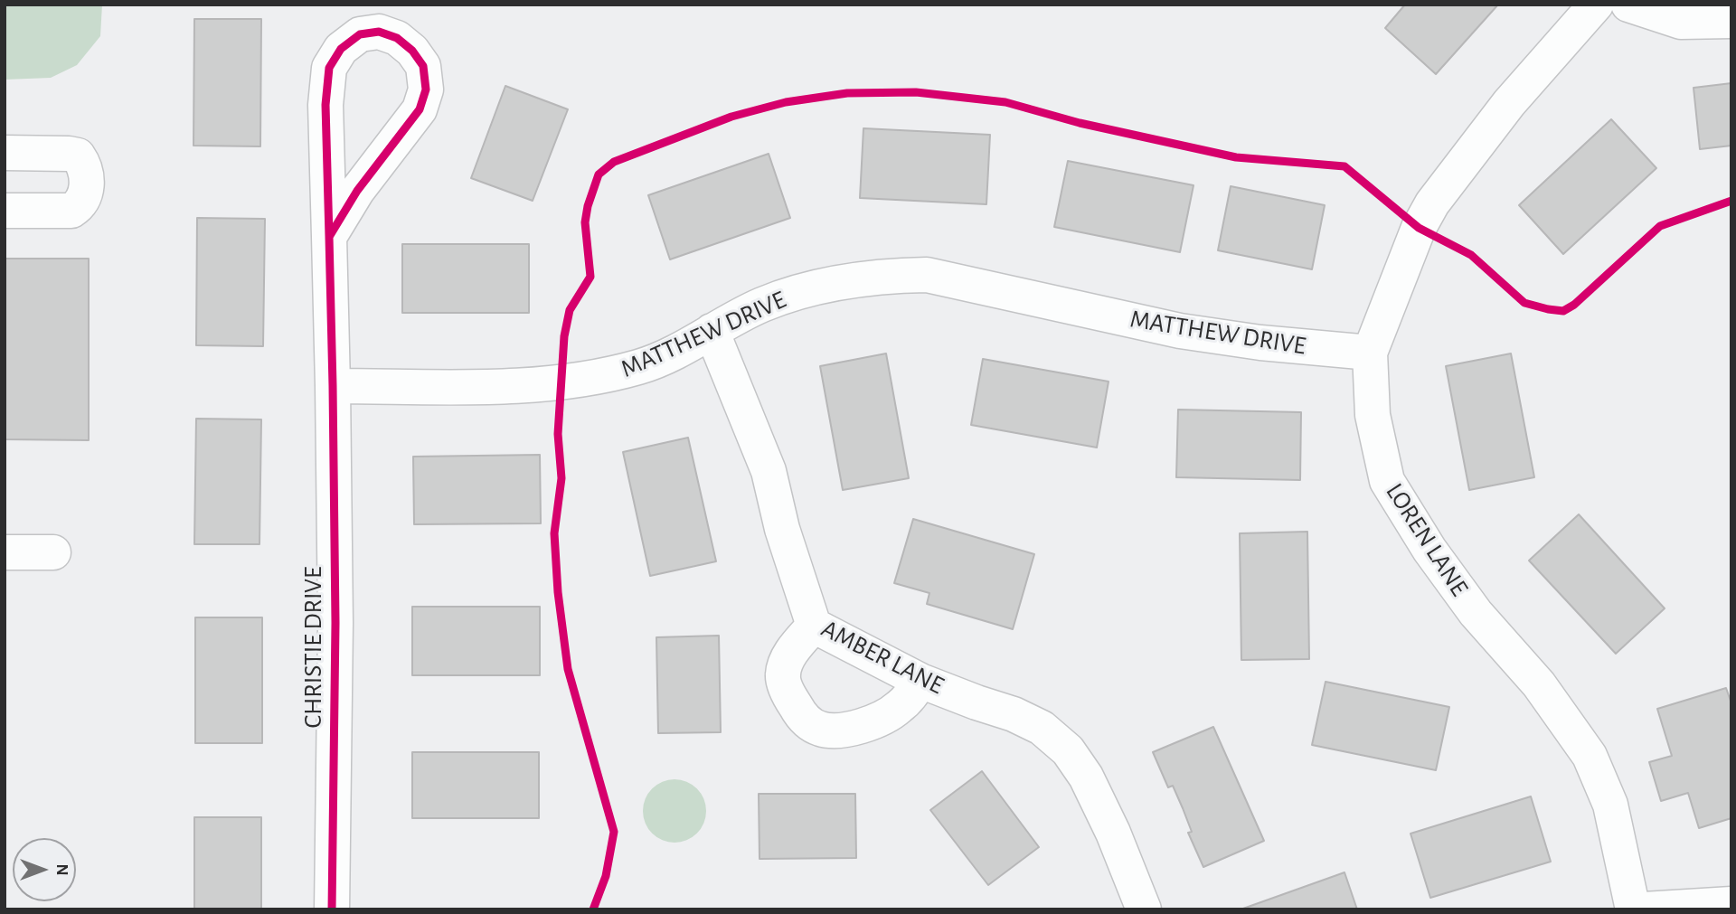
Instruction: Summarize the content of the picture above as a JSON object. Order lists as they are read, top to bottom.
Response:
{
  "streets": {
    "street": [
      "MATTHEW DRIVE",
      "LOREN LANE",
      "CHRISTIE DRIVE",
      "AMBER LANE"
    ]
  },
  "crossings": [
    ["MATTHEW DRIVE", "LOREN LANE"],
    ["MATTHEW DRIVE", "CHRISTIE DRIVE"],
    ["MATTHEW DRIVE", "AMBER LANE"]
  ],
  "north": "right"
}
